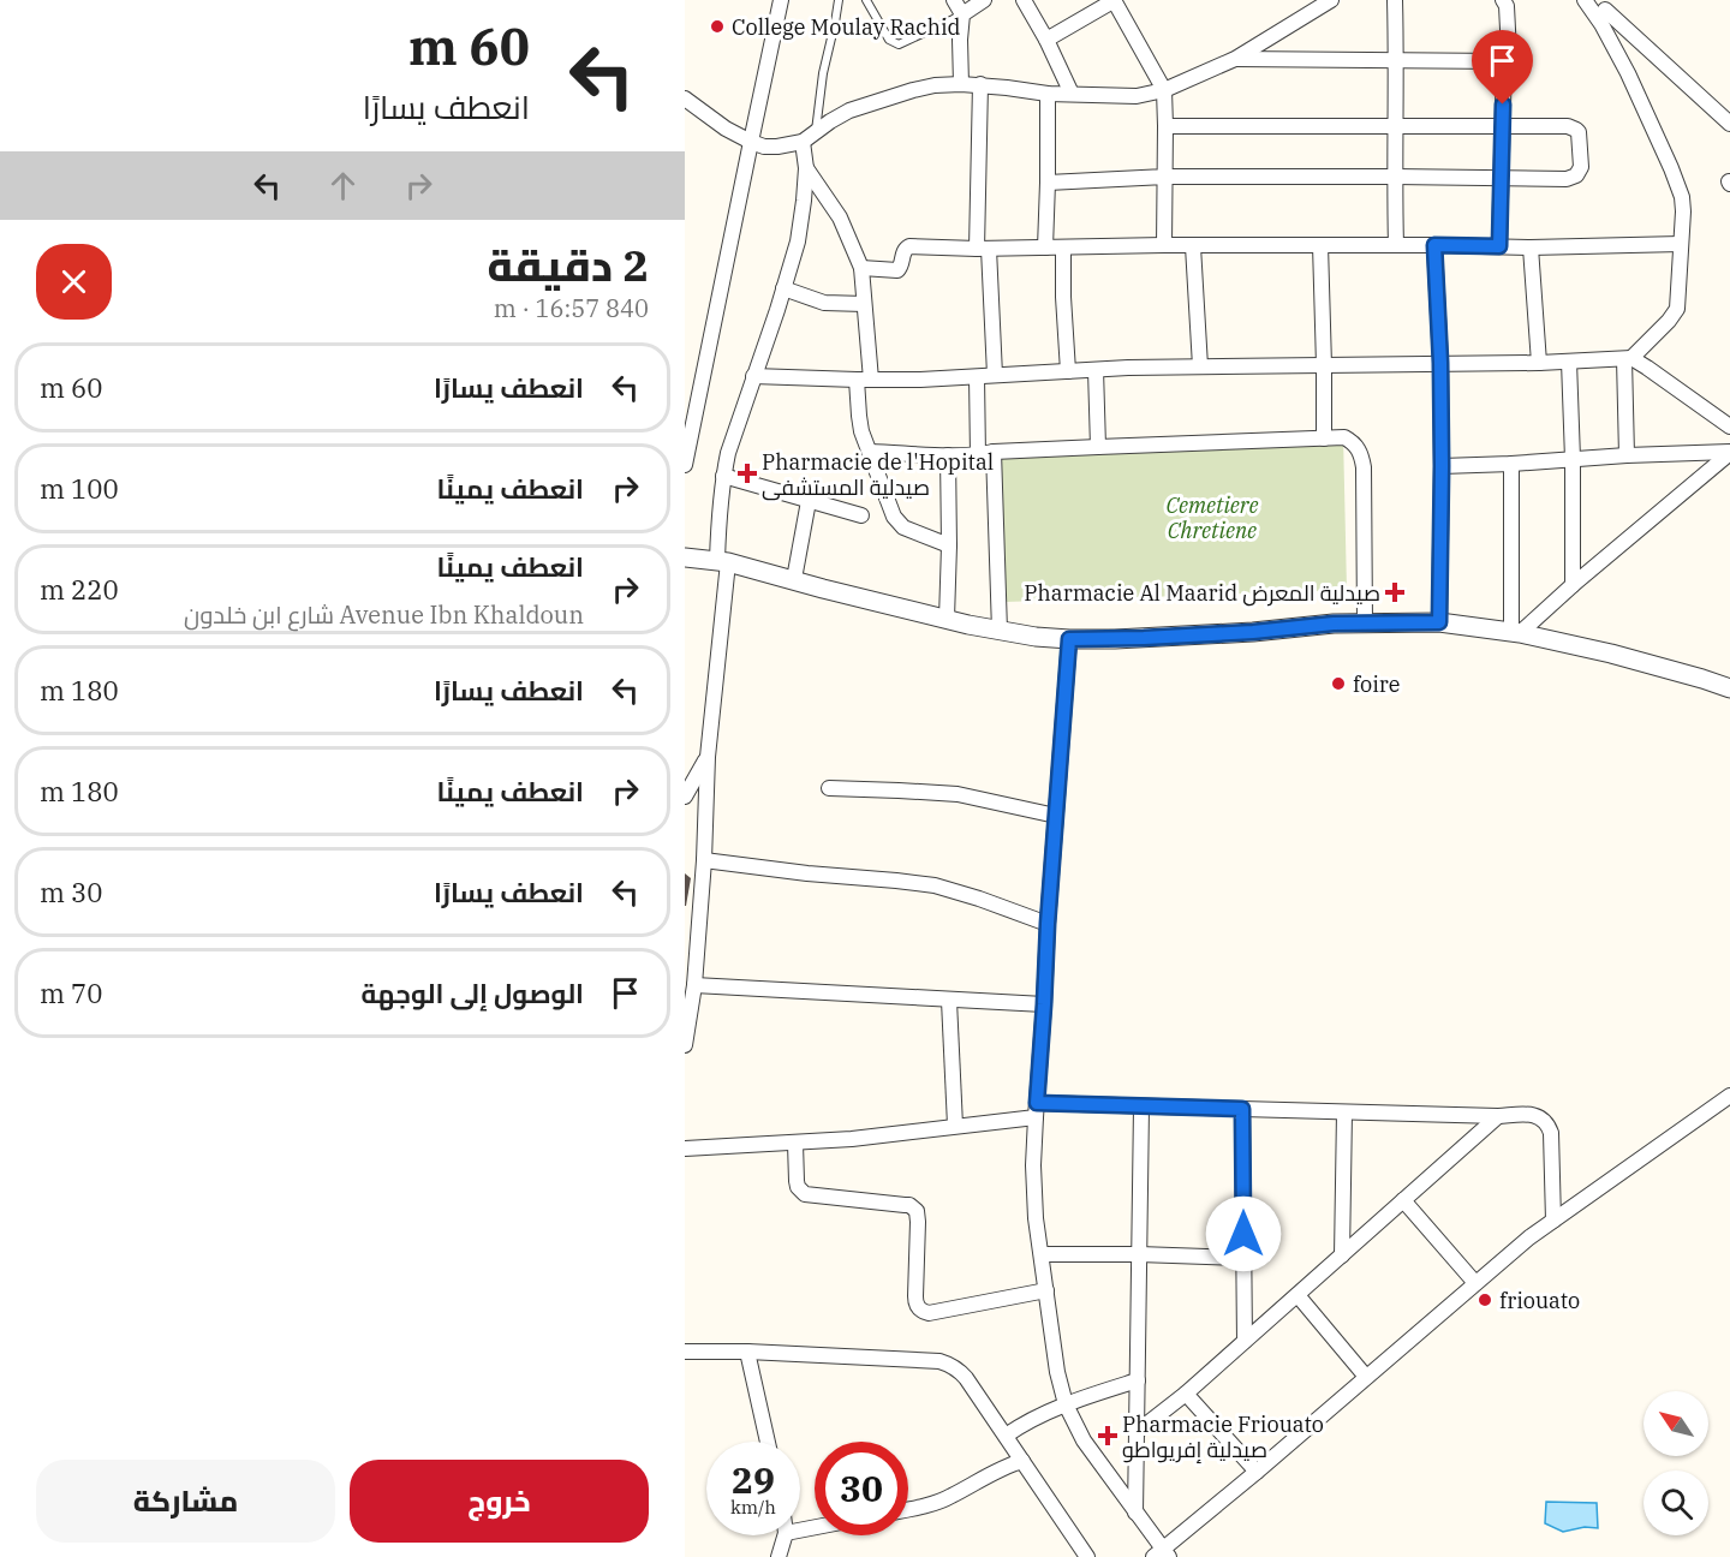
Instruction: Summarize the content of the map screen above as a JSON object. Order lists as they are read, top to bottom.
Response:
{
  "parks": ["Cemetiere Chretiene"],
  "places": {
    "other": ["College Moulay Rachid", "foire", "friouato"],
    "health": ["Pharmacie de l'Hopital صيدلية المستشفى", "Pharmacie Al Maarid صيدلية المعرض", "Pharmacie Friouato صيدلية إفريواطو"]
  },
  "north": "top left",
  "page": {
    "turn": ["60 m", "انعطف يسارًا"],
    "heading": ["2 دقيقة", "840 m · 16:57"],
    "list": [
      {
        "name": "انعطف يسارًا",
        "value": "60 m"
      },
      {
        "name": "انعطف يمينًا",
        "value": "100 m"
      },
      {
        "name": "انعطف يمينًا",
        "note": "Avenue Ibn Khaldoun شارع ابن خلدون",
        "value": "220 m"
      },
      {
        "name": "انعطف يسارًا",
        "value": "180 m"
      },
      {
        "name": "انعطف يمينًا",
        "value": "180 m"
      },
      {
        "name": "انعطف يسارًا",
        "value": "30 m"
      },
      {
        "name": "الوصول إلى الوجهة",
        "value": "70 m"
      }
    ],
    "speed": "29 km/h",
    "limit": "30",
    "buttons": ["خروج", "مشاركة"]
  }
}
